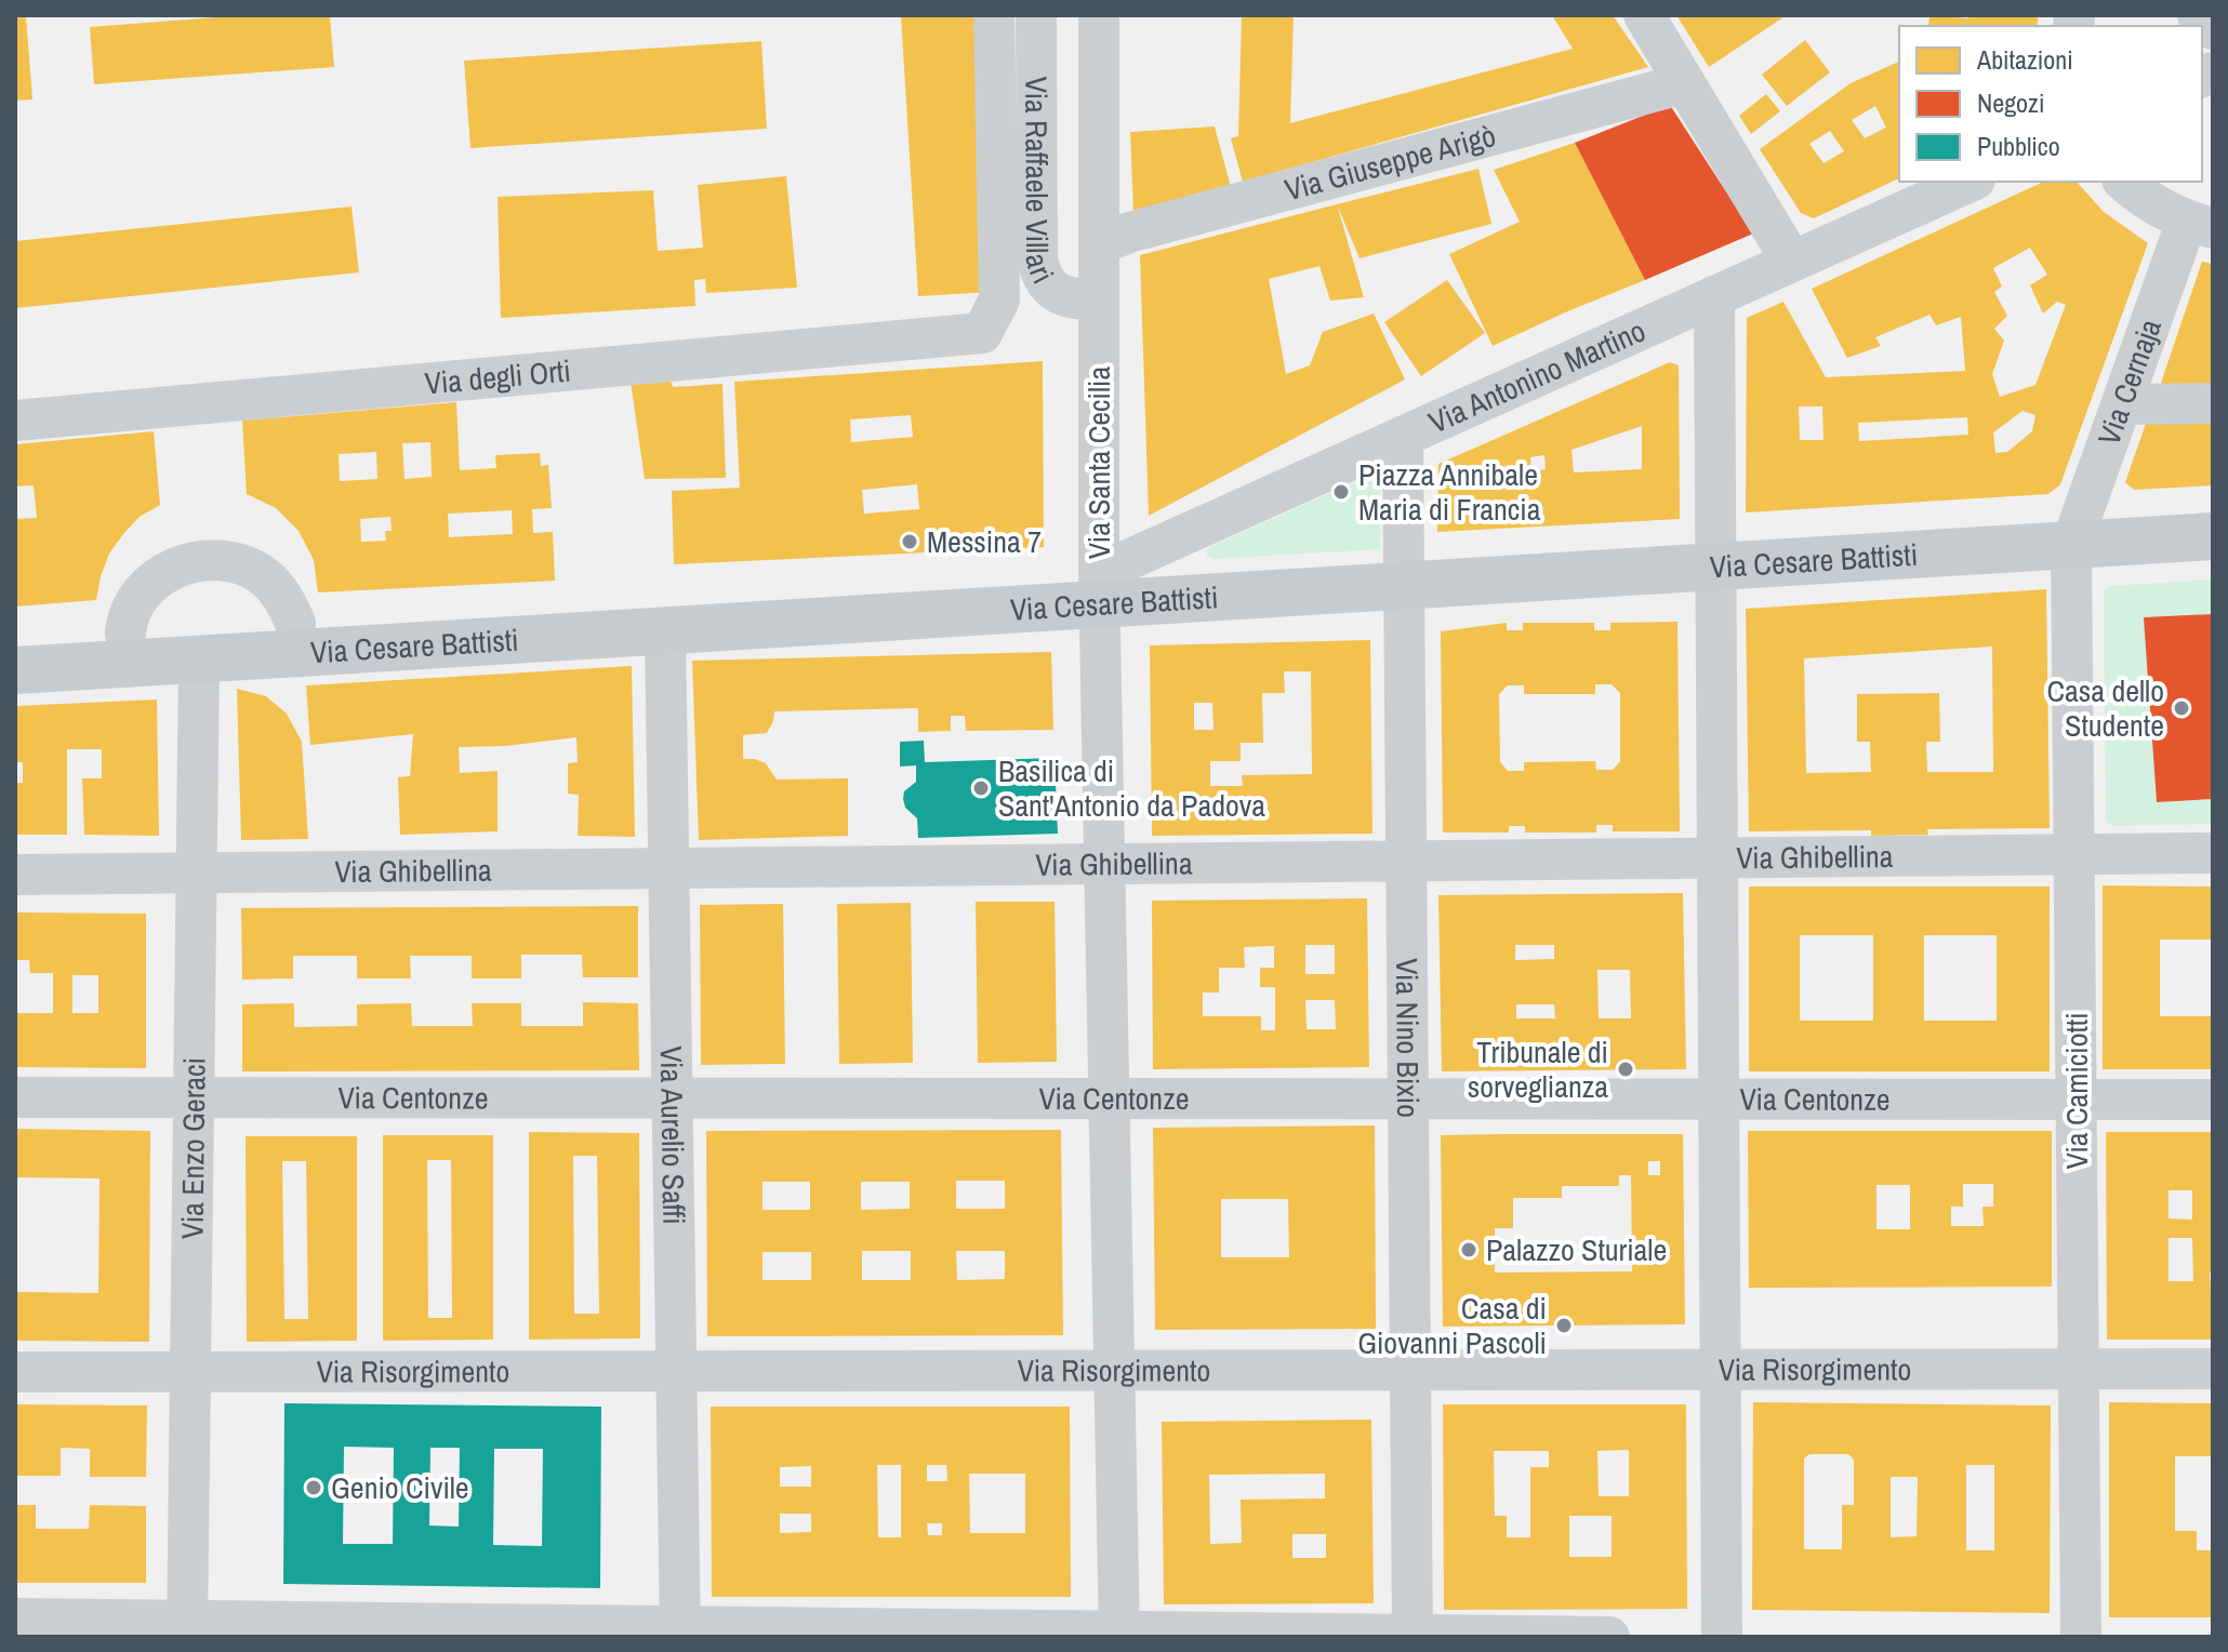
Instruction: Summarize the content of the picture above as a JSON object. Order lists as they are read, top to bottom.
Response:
{
  "streets": {
    "main road": ["Via Cesare Battisti"],
    "street": [
      "Via Giuseppe Arigò",
      "Via Raffaele Villari",
      "Via Antonino Martino",
      "Via degli Orti",
      "Via Cernaja",
      "Via Santa Cecilia",
      "Via Ghibellina",
      "Via Nino Bixio",
      "Via Camiciotti",
      "Via Centonze",
      "Via Aurelio Saffi",
      "Via Enzo Geraci",
      "Via Risorgimento"
    ]
  },
  "crossings": [
    ["Via Giuseppe Arigò", "Via Santa Cecilia"],
    ["Via Raffaele Villari", "Via degli Orti"],
    ["Via Raffaele Villari", "Via Santa Cecilia"],
    ["Via Antonino Martino", "Via Santa Cecilia"],
    ["Via Antonino Martino", "Via Cesare Battisti"],
    ["Via Antonino Martino", "Via Nino Bixio"],
    ["Via Cernaja", "Via Cesare Battisti"],
    ["Via Cernaja", "Via Camiciotti"],
    ["Via Santa Cecilia", "Via Cesare Battisti"],
    ["Via Santa Cecilia", "Via Ghibellina"],
    ["Via Santa Cecilia", "Via Centonze"],
    ["Via Santa Cecilia", "Via Risorgimento"],
    ["Via Cesare Battisti", "Via Nino Bixio"],
    ["Via Cesare Battisti", "Via Camiciotti"],
    ["Via Cesare Battisti", "Via Aurelio Saffi"],
    ["Via Cesare Battisti", "Via Enzo Geraci"],
    ["Via Ghibellina", "Via Nino Bixio"],
    ["Via Ghibellina", "Via Camiciotti"],
    ["Via Ghibellina", "Via Aurelio Saffi"],
    ["Via Ghibellina", "Via Enzo Geraci"],
    ["Via Nino Bixio", "Via Centonze"],
    ["Via Nino Bixio", "Via Risorgimento"],
    ["Via Camiciotti", "Via Centonze"],
    ["Via Camiciotti", "Via Risorgimento"],
    ["Via Centonze", "Via Aurelio Saffi"],
    ["Via Centonze", "Via Enzo Geraci"],
    ["Via Aurelio Saffi", "Via Risorgimento"],
    ["Via Enzo Geraci", "Via Risorgimento"]
  ],
  "places": [
    "Piazza Annibale Maria di Francia",
    "Messina 7",
    "Casa dello Studente",
    "Basilica di Sant'Antonio da Padova",
    "Tribunale di sorveglianza",
    "Palazzo Sturiale",
    "Casa di Giovanni Pascoli",
    "Genio Civile"
  ],
  "legend": ["Abitazioni", "Negozi", "Pubblico"]
}
